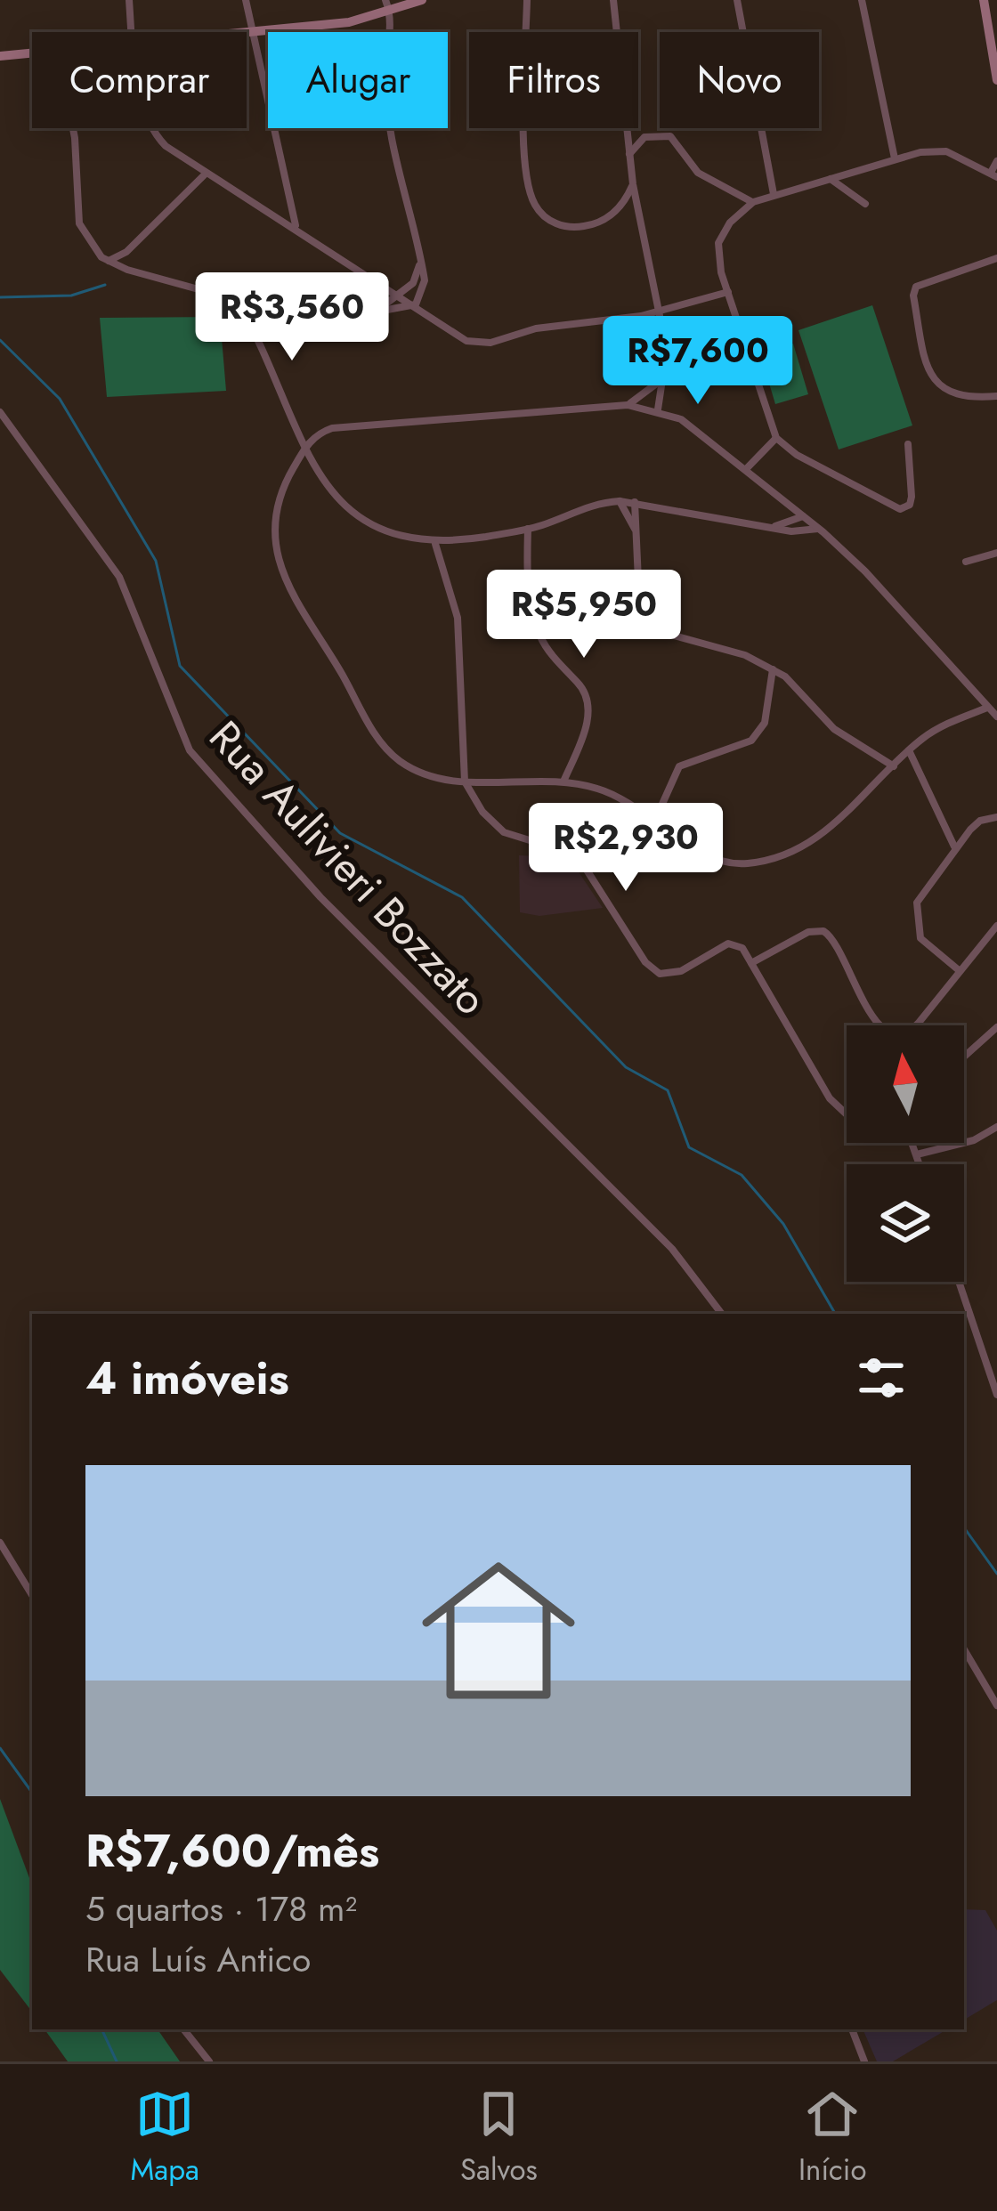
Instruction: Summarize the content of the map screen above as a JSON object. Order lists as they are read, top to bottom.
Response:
{
  "streets": {
    "street": ["Rua Aulivieri Bozzato"]
  },
  "north": "top",
  "page": {
    "chip": [
      "Comprar",
      "Alugar",
      "Filtros",
      "Novo"
    ],
    "price": [
      "R$3,560",
      "R$7,600",
      "R$5,950",
      "R$2,930"
    ],
    "heading": "4 imóveis",
    "list": [
      {
        "name": "R$7,600/mês",
        "note": "5 quartos · 178 m² · Rua Luís Antico"
      }
    ],
    "tabs": ["Mapa", "Salvos", "Início"]
  }
}
